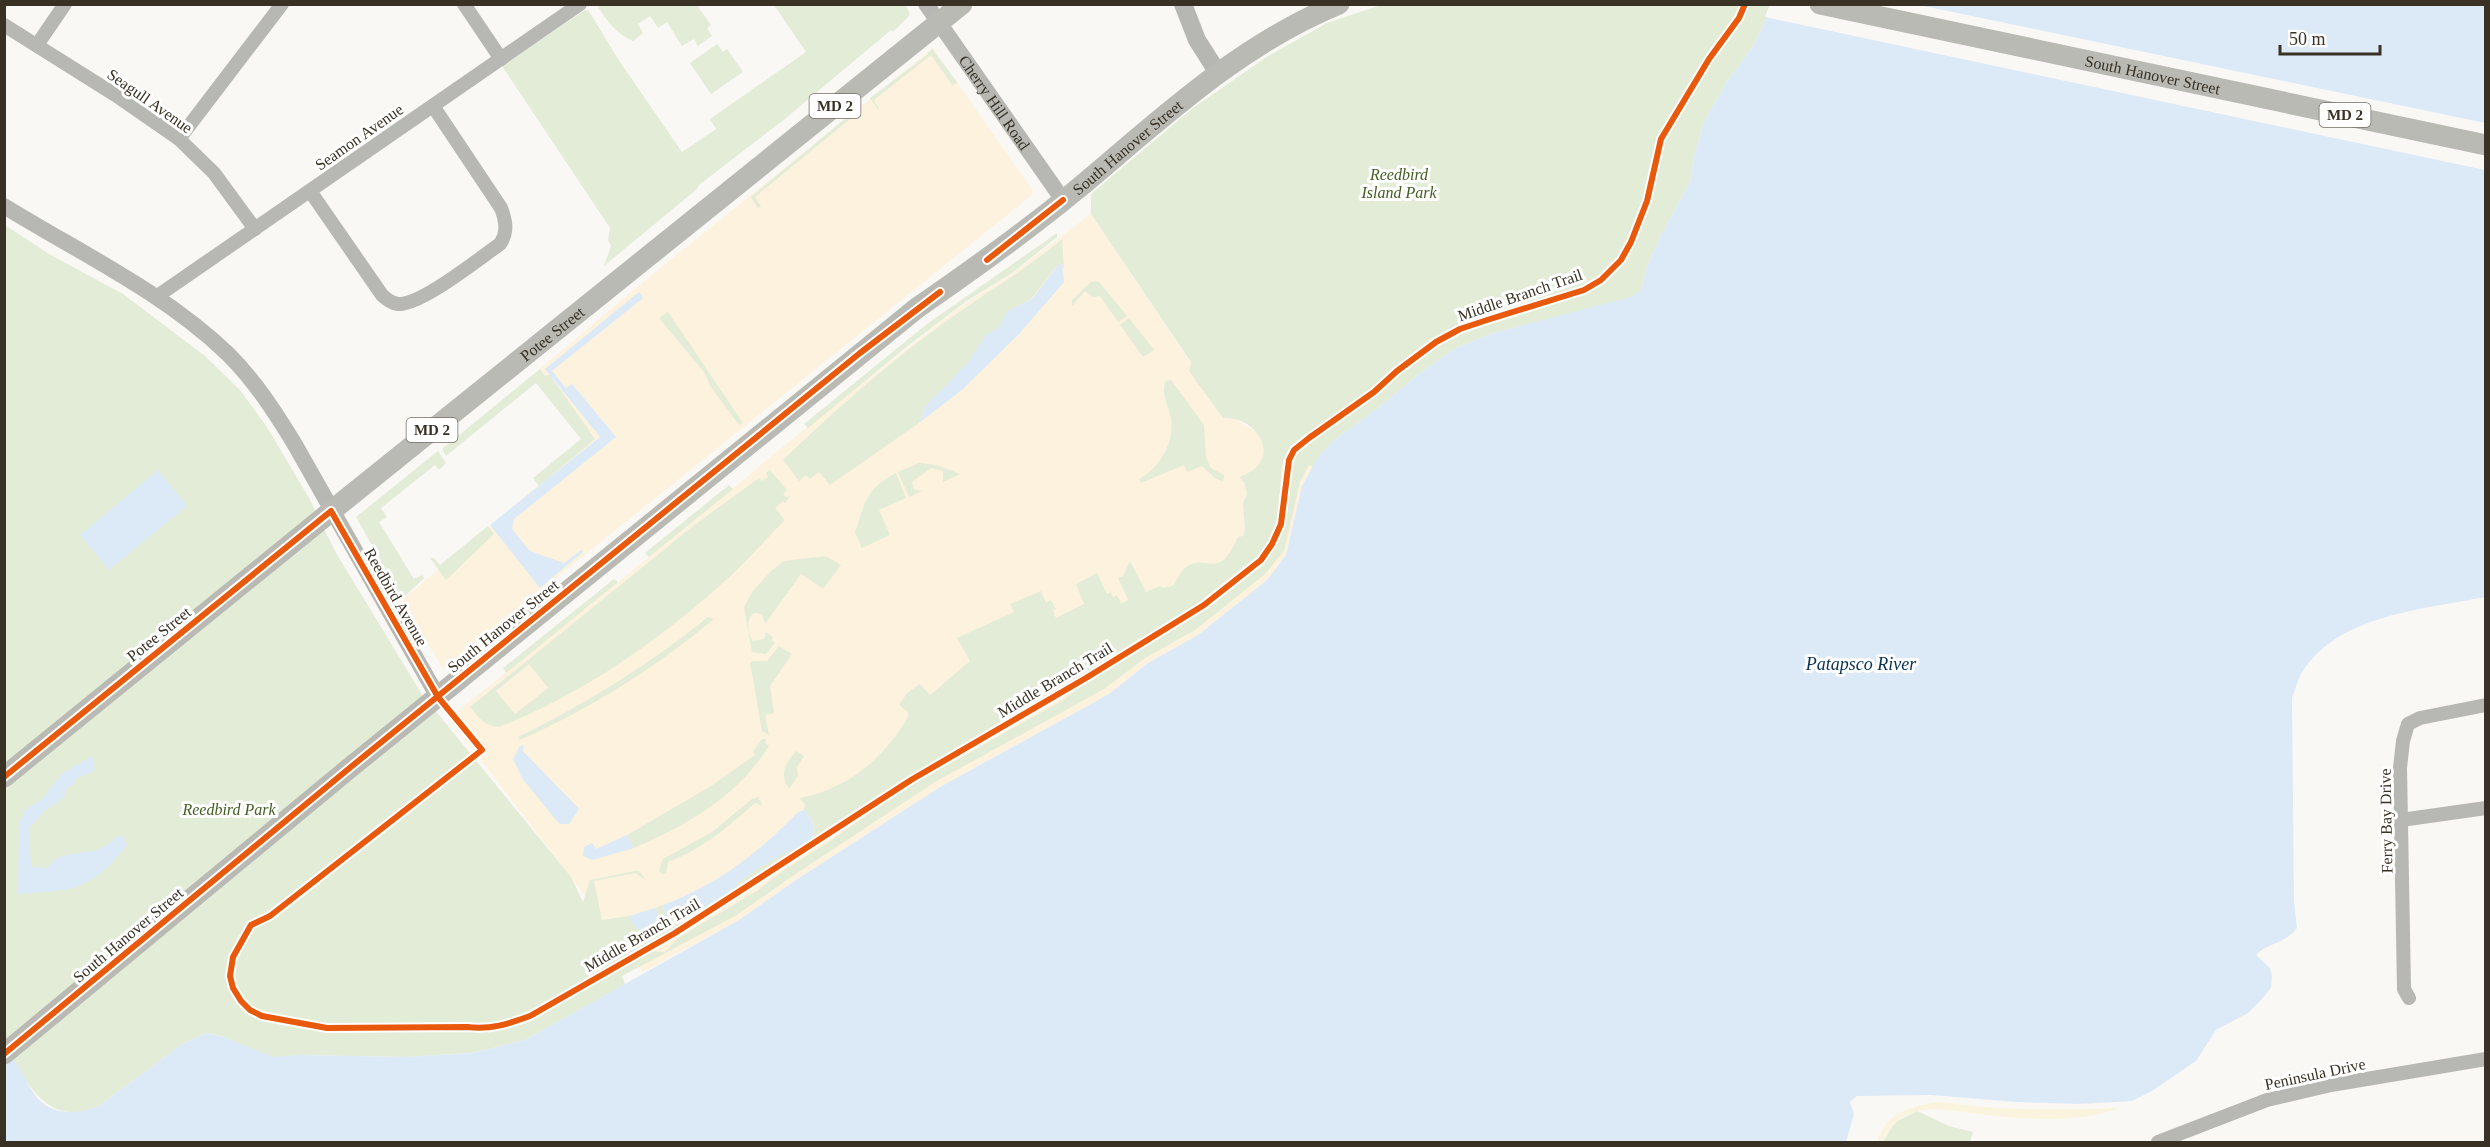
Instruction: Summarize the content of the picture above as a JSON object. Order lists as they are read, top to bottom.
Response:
{
  "streets": {
    "main road": ["South Hanover Street", "MD 2", "Potee Street"],
    "street": [
      "Seagull Avenue",
      "Cherry Hill Road",
      "Seamon Avenue",
      "Reedbird Avenue",
      "Ferry Bay Drive",
      "Peninsula Drive"
    ],
    "cycle path": ["Middle Branch Trail"]
  },
  "crossings": [
    ["South Hanover Street", "Cherry Hill Road"],
    ["South Hanover Street", "Reedbird Avenue"],
    ["Seagull Avenue", "Seamon Avenue"],
    ["Cherry Hill Road", "Potee Street"],
    ["Seamon Avenue", "Reedbird Avenue"],
    ["Potee Street", "Reedbird Avenue"]
  ],
  "water": ["Patapsco River"],
  "parks": ["Reedbird Island Park", "Reedbird Park"],
  "scale_bar": "50 m"
}
